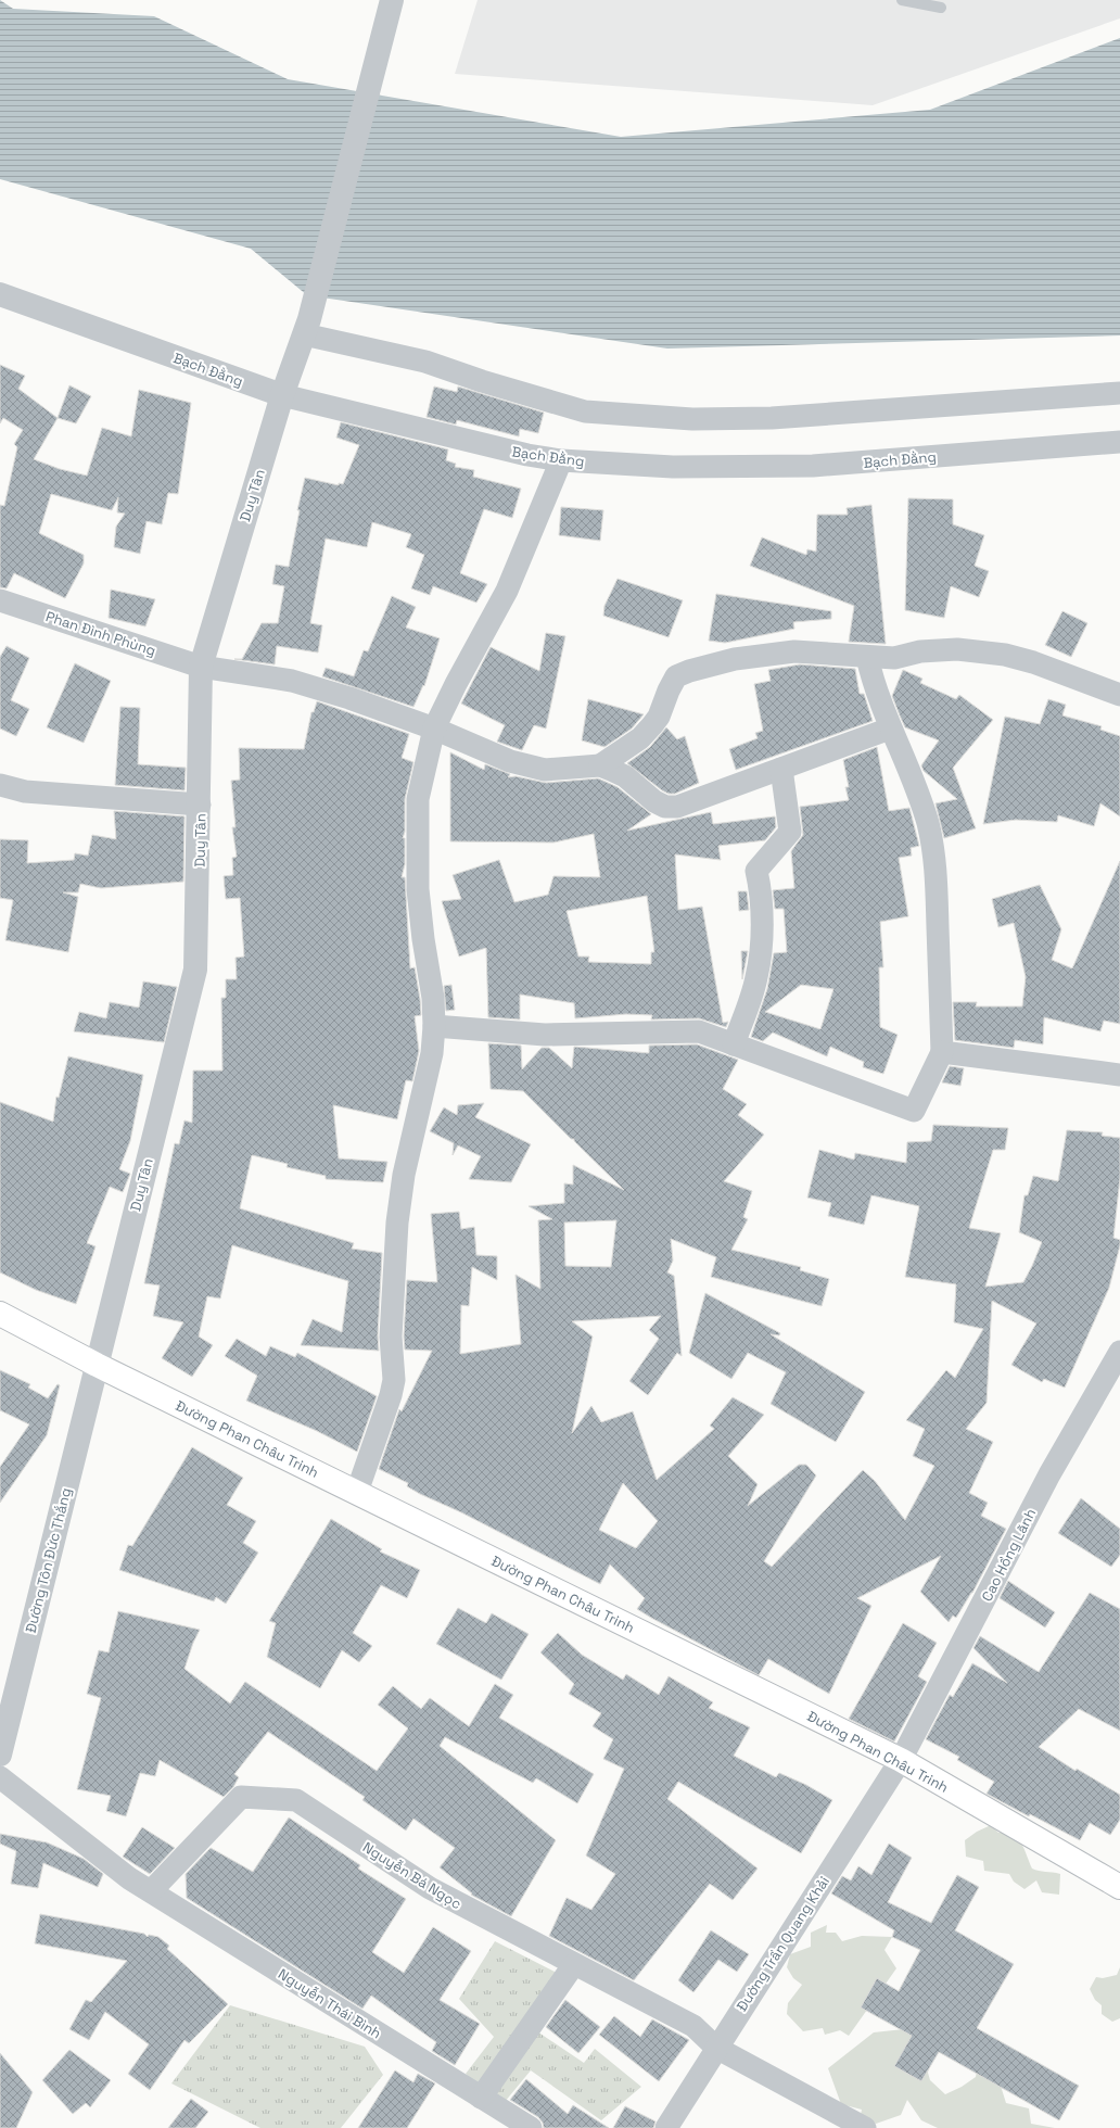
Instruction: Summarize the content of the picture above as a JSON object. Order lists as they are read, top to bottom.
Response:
{
  "streets": {
    "main road": ["Đường Phan Châu Trinh"],
    "street": [
      "Bạch Đằng",
      "Duy Tân",
      "Phan Đình Phùng",
      "Cao Hồng Lãnh",
      "Đường Tôn Đức Thắng",
      "Nguyễn Bá Ngọc",
      "Đường Trần Quang Khải",
      "Nguyễn Thái Bình"
    ]
  },
  "crossings": [
    ["Bạch Đằng", "Duy Tân"],
    ["Duy Tân", "Phan Đình Phùng"],
    ["Duy Tân", "Đường Phan Châu Trinh"],
    ["Duy Tân", "Đường Tôn Đức Thắng"],
    ["Đường Phan Châu Trinh", "Cao Hồng Lãnh"],
    ["Đường Phan Châu Trinh", "Đường Tôn Đức Thắng"],
    ["Đường Phan Châu Trinh", "Đường Trần Quang Khải"],
    ["Cao Hồng Lãnh", "Đường Trần Quang Khải"],
    ["Nguyễn Bá Ngọc", "Đường Trần Quang Khải"],
    ["Nguyễn Bá Ngọc", "Nguyễn Thái Bình"]
  ]
}
